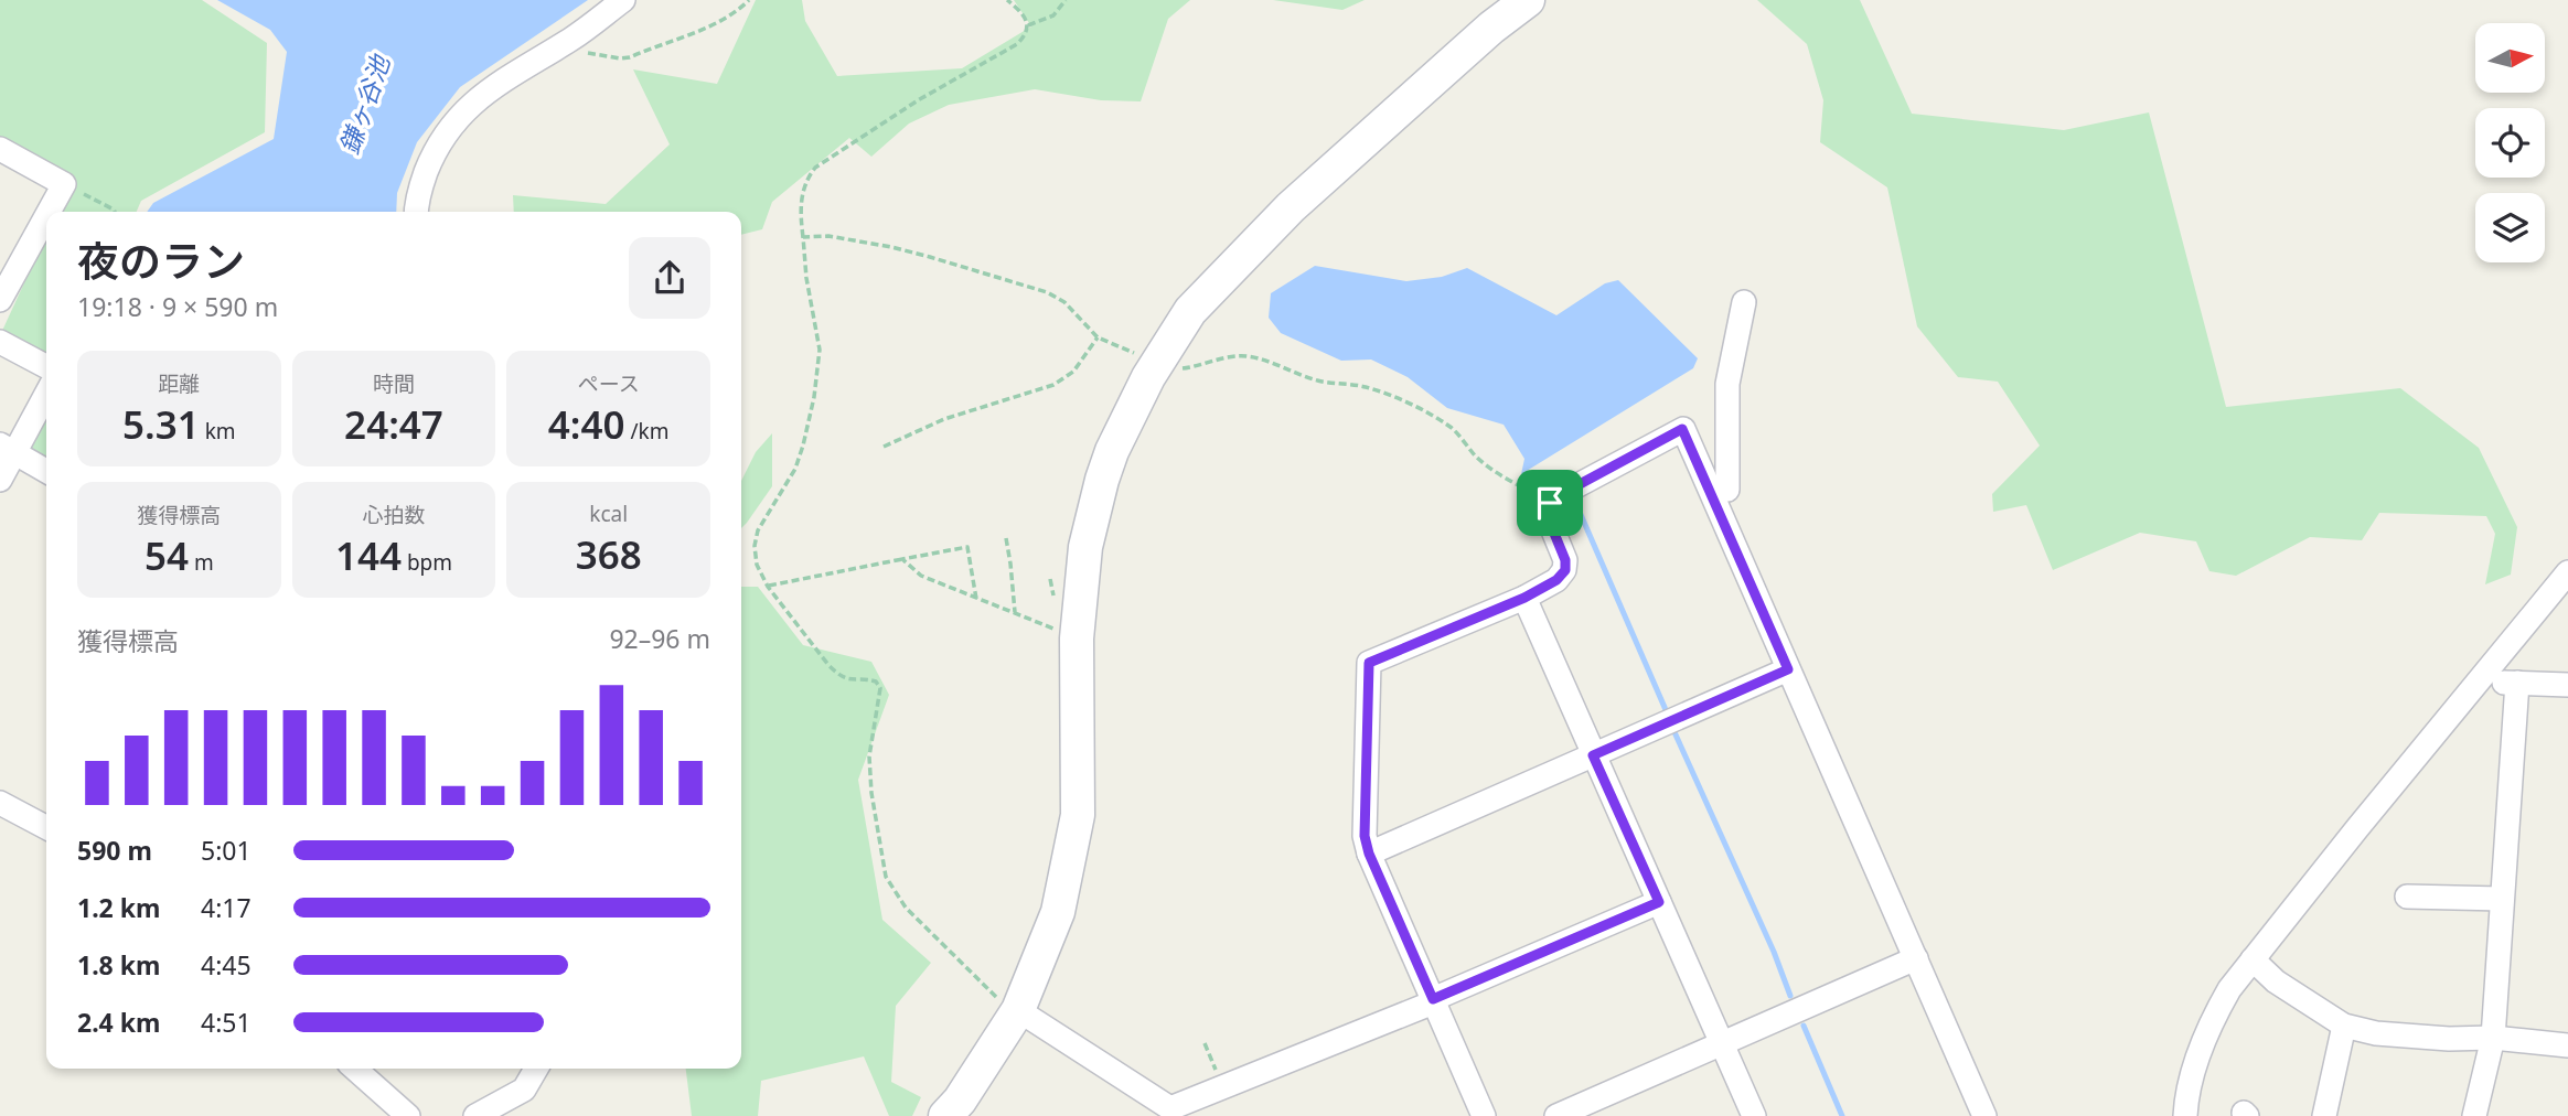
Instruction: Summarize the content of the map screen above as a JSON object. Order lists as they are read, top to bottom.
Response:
{
  "water": ["鎌ヶ谷池"],
  "north": "right",
  "page": {
    "heading": ["夜のラン", "19:18 · 9 × 590 m"],
    "stats": [
      ["距離", "5.31 km"],
      ["時間", "24:47"],
      ["ペース", "4:40 /km"],
      ["獲得標高", "54 m"],
      ["心拍数", "144 bpm"],
      ["kcal", "368"]
    ],
    "chart": ["獲得標高", "92–96 m"],
    "list": [
      {
        "name": "590 m",
        "note": "5:01"
      },
      {
        "name": "1.2 km",
        "note": "4:17"
      },
      {
        "name": "1.8 km",
        "note": "4:45"
      },
      {
        "name": "2.4 km",
        "note": "4:51"
      }
    ]
  }
}
